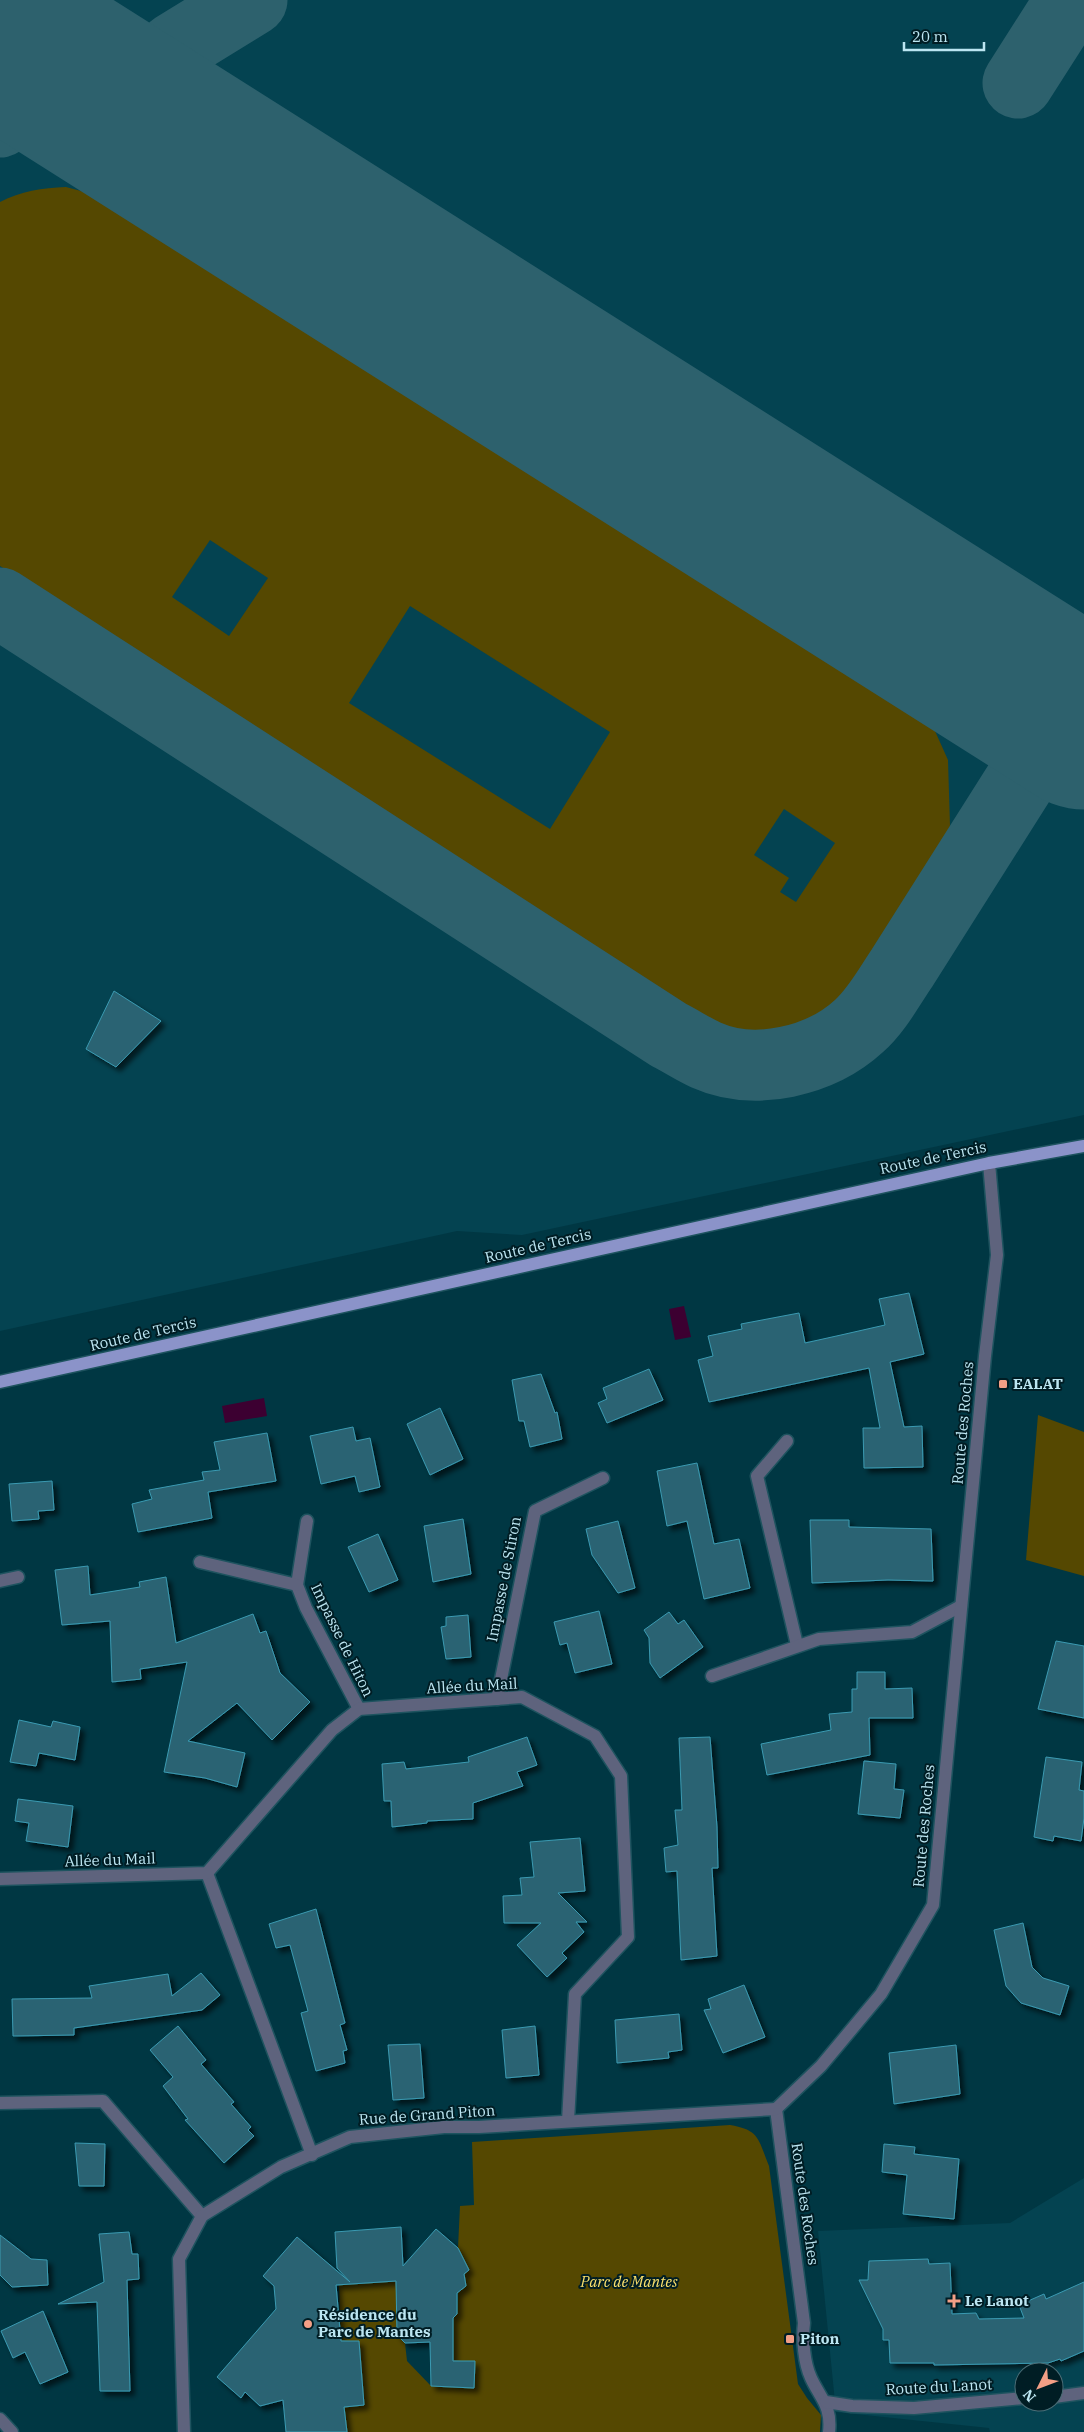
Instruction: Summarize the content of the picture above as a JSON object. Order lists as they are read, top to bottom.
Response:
{
  "streets": {
    "main road": ["Route de Tercis"],
    "street": [
      "Route des Roches",
      "Impasse de Stiron",
      "Impasse de Hiton",
      "Allée du Mail",
      "Rue de Grand Piton",
      "Route du Lanot"
    ]
  },
  "crossings": [
    ["Route de Tercis", "Route des Roches"],
    ["Route des Roches", "Rue de Grand Piton"],
    ["Route des Roches", "Route du Lanot"],
    ["Impasse de Stiron", "Allée du Mail"],
    ["Impasse de Hiton", "Allée du Mail"],
    ["Allée du Mail", "Rue de Grand Piton"]
  ],
  "parks": ["Parc de Mantes"],
  "places": {
    "transit": ["EALAT", "Piton"],
    "health": ["Le Lanot"],
    "other": ["Résidence du Parc de Mantes"]
  },
  "scale_bar": "20 m",
  "north": "bottom left"
}
